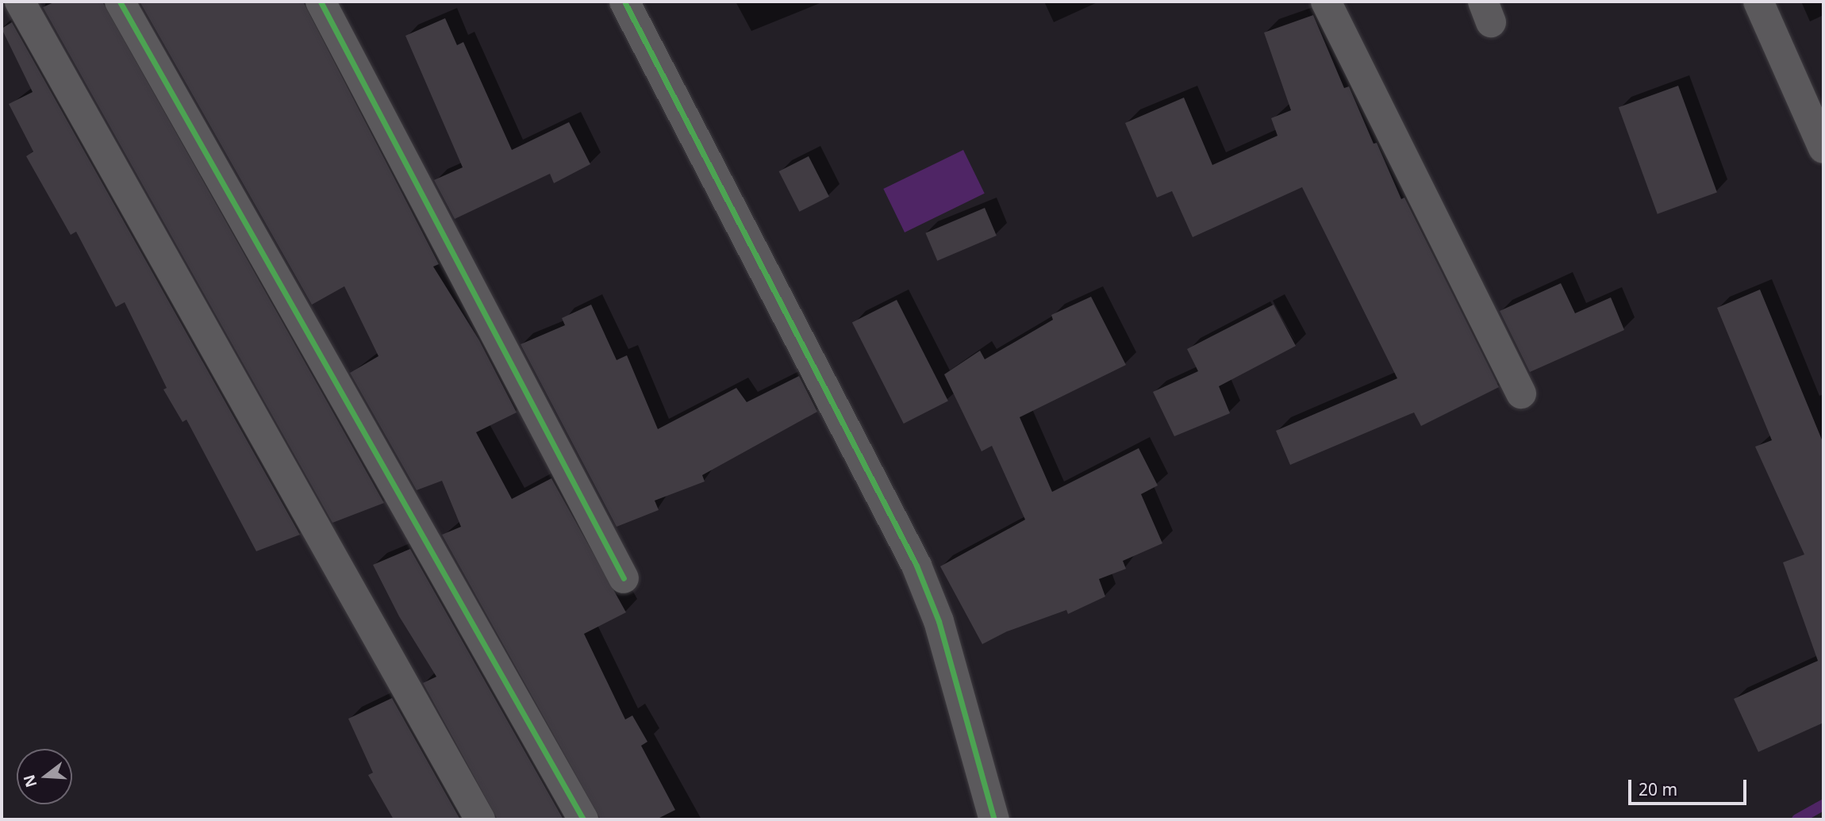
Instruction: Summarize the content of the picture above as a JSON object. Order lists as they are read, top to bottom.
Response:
{
  "scale_bar": "20 m",
  "north": "left"
}
